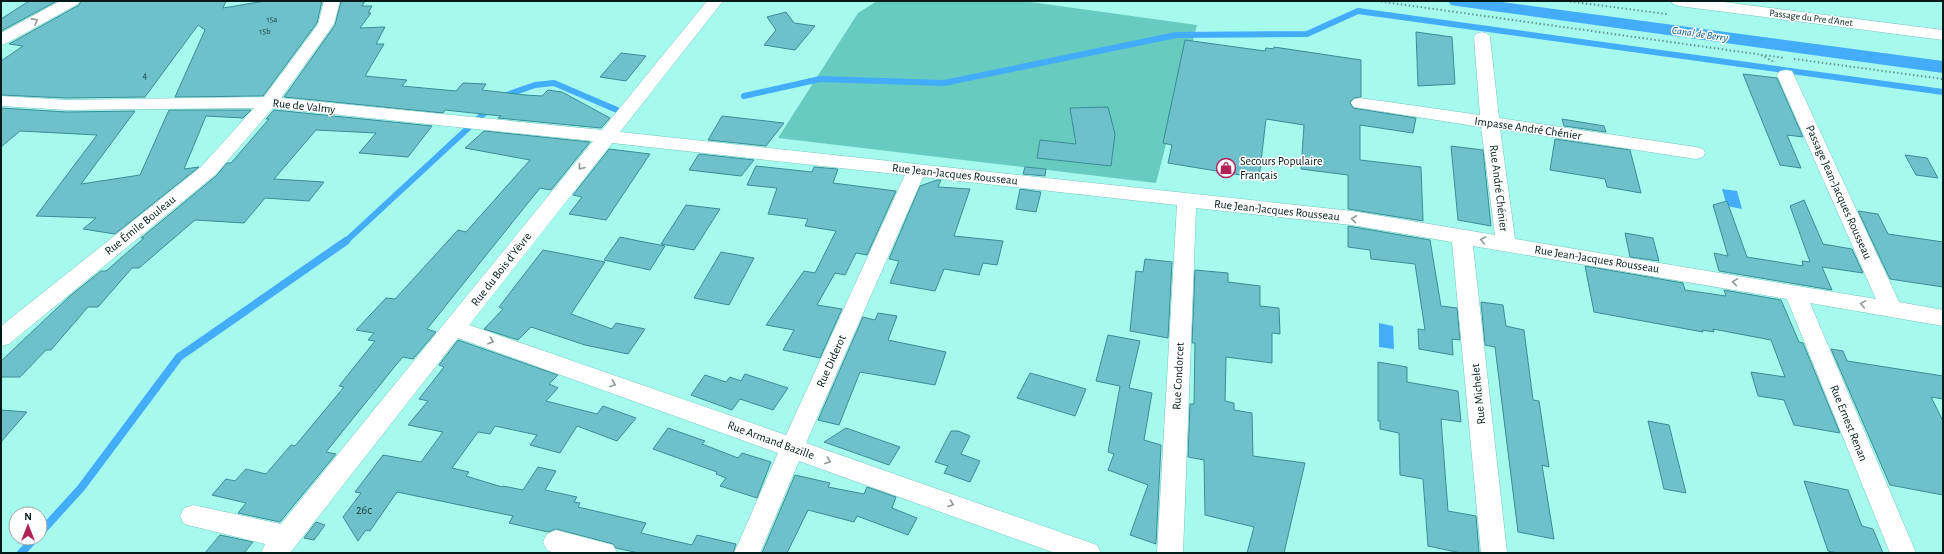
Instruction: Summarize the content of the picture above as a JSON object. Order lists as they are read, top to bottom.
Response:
{
  "streets": {
    "street": [
      "Passage du Pre d’Anet",
      "Rue de Valmy",
      "Impasse André Chénier",
      "Rue Jean-Jacques Rousseau",
      "Rue André Chénier",
      "Passage Jean-Jacques Rousseau",
      "Rue Émile Bouleau",
      "Rue du Bois d'Yèvre",
      "Rue Diderot",
      "Rue Condorcet",
      "Rue Michelet",
      "Rue Ernest Renan",
      "Rue Armand Bazille"
    ]
  },
  "crossings": [
    ["Rue de Valmy", "Rue Jean-Jacques Rousseau"],
    ["Rue de Valmy", "Rue Émile Bouleau"],
    ["Rue de Valmy", "Rue du Bois d'Yèvre"],
    ["Impasse André Chénier", "Rue André Chénier"],
    ["Rue Jean-Jacques Rousseau", "Rue André Chénier"],
    ["Rue Jean-Jacques Rousseau", "Passage Jean-Jacques Rousseau"],
    ["Rue Jean-Jacques Rousseau", "Rue du Bois d'Yèvre"],
    ["Rue Jean-Jacques Rousseau", "Rue Diderot"],
    ["Rue Jean-Jacques Rousseau", "Rue Condorcet"],
    ["Rue Jean-Jacques Rousseau", "Rue Michelet"],
    ["Rue Jean-Jacques Rousseau", "Rue Ernest Renan"],
    ["Rue du Bois d'Yèvre", "Rue Armand Bazille"],
    ["Rue Diderot", "Rue Armand Bazille"]
  ],
  "one_way": ["Rue Jean-Jacques Rousseau", "Rue Armand Bazille"],
  "water": ["Canal de Berry"],
  "places": {
    "shop": ["Secours Populaire Français"]
  },
  "house_numbers": [
    "15a",
    "15b",
    "4",
    "26c"
  ],
  "north": "top"
}
